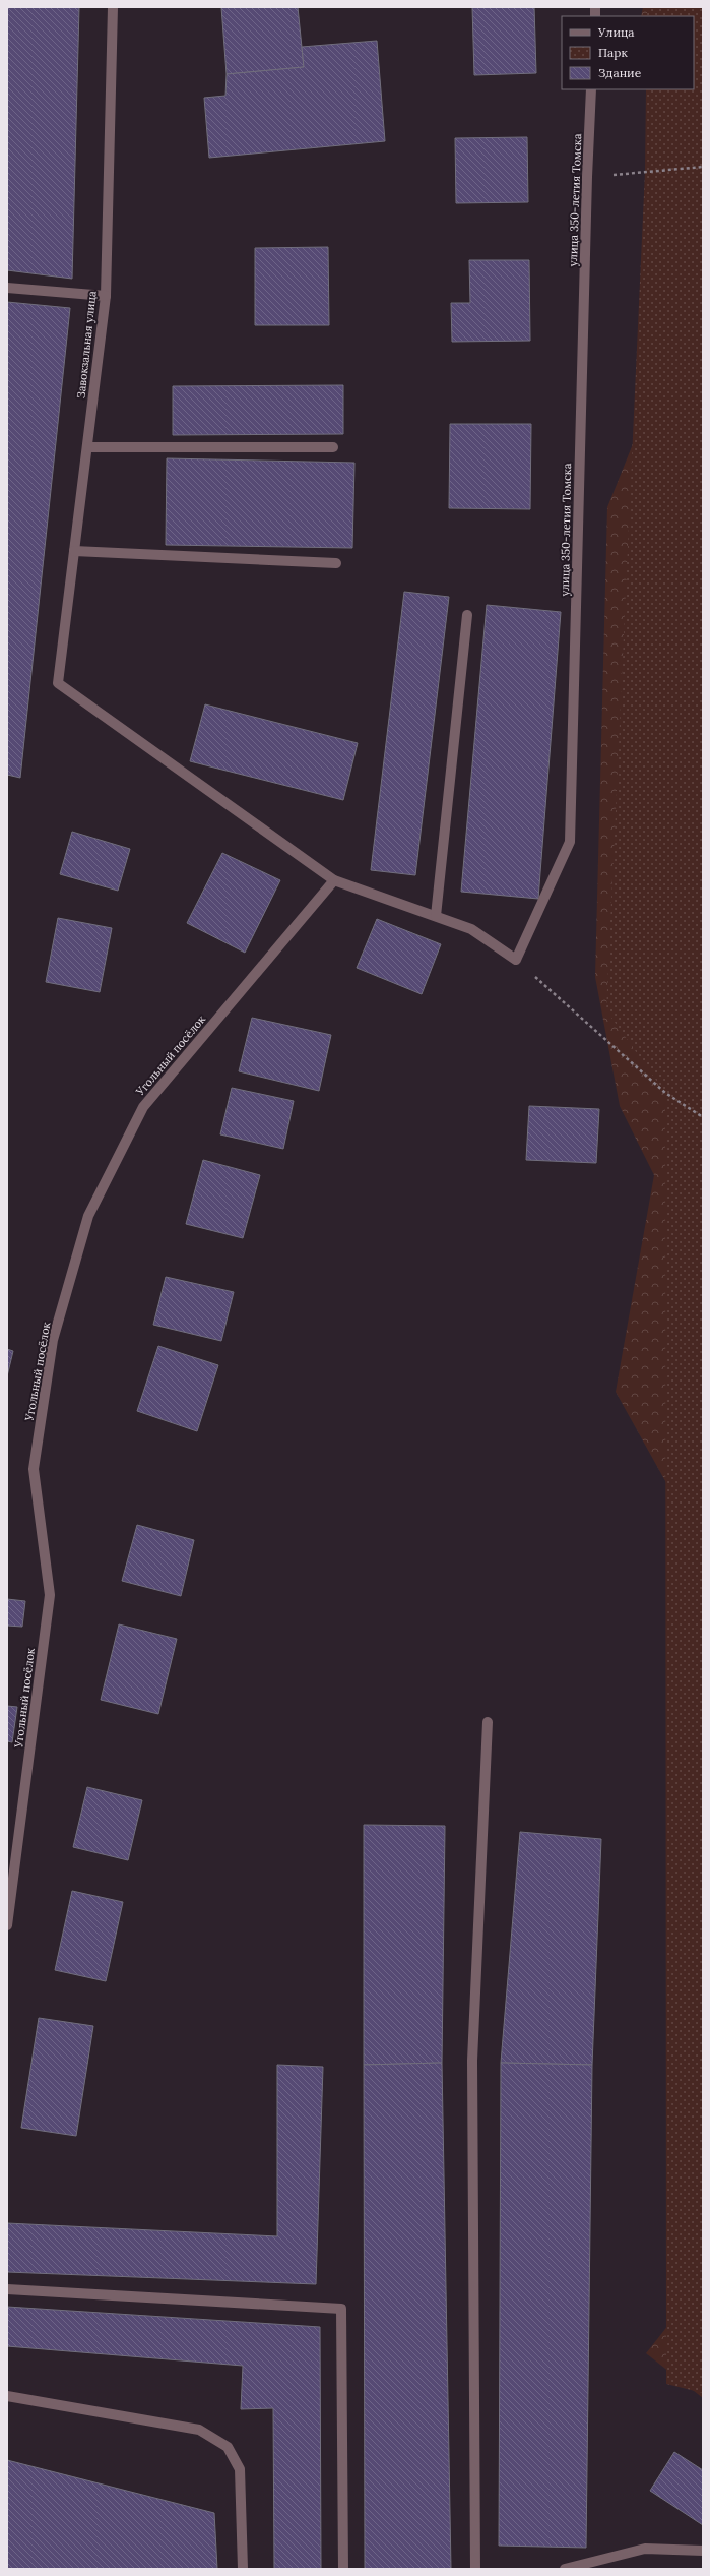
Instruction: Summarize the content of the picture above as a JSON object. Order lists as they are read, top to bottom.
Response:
{
  "streets": {
    "street": ["улица 350-летия Томска", "Завокзальная улица", "Угольный посёлок"]
  },
  "crossings": [
    ["Завокзальная улица", "Угольный посёлок"]
  ],
  "legend": ["Улица", "Парк", "Здание"]
}
